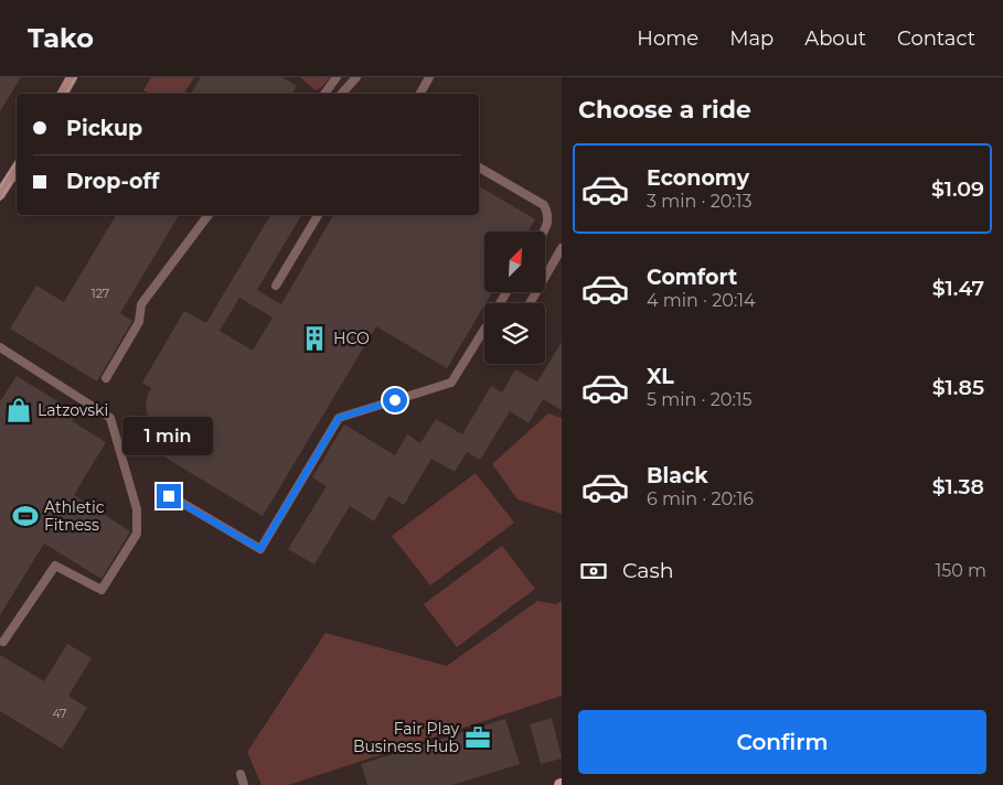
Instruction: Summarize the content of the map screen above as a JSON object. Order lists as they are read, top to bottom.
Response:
{
  "places": {
    "building": ["НСО"],
    "shop": ["Latzovski"],
    "sports": ["Athletic Fitness"],
    "office": ["Fair Play Business Hub"]
  },
  "house_numbers": ["127", "47"],
  "north": "top right",
  "page": {
    "header": "Tako",
    "nav": [
      "Home",
      "Map",
      "About",
      "Contact"
    ],
    "heading": "Choose a ride",
    "banner": ["Pickup", "Drop-off"],
    "list": [
      {
        "name": "Economy",
        "note": "3 min · 20:13",
        "value": "$1.09"
      },
      {
        "name": "Comfort",
        "note": "4 min · 20:14",
        "value": "$1.47"
      },
      {
        "name": "XL",
        "note": "5 min · 20:15",
        "value": "$1.85"
      },
      {
        "name": "Black",
        "note": "6 min · 20:16",
        "value": "$1.38"
      }
    ],
    "bubble": "1 min",
    "pay": ["Cash", "150 m"],
    "buttons": "Confirm"
  }
}
